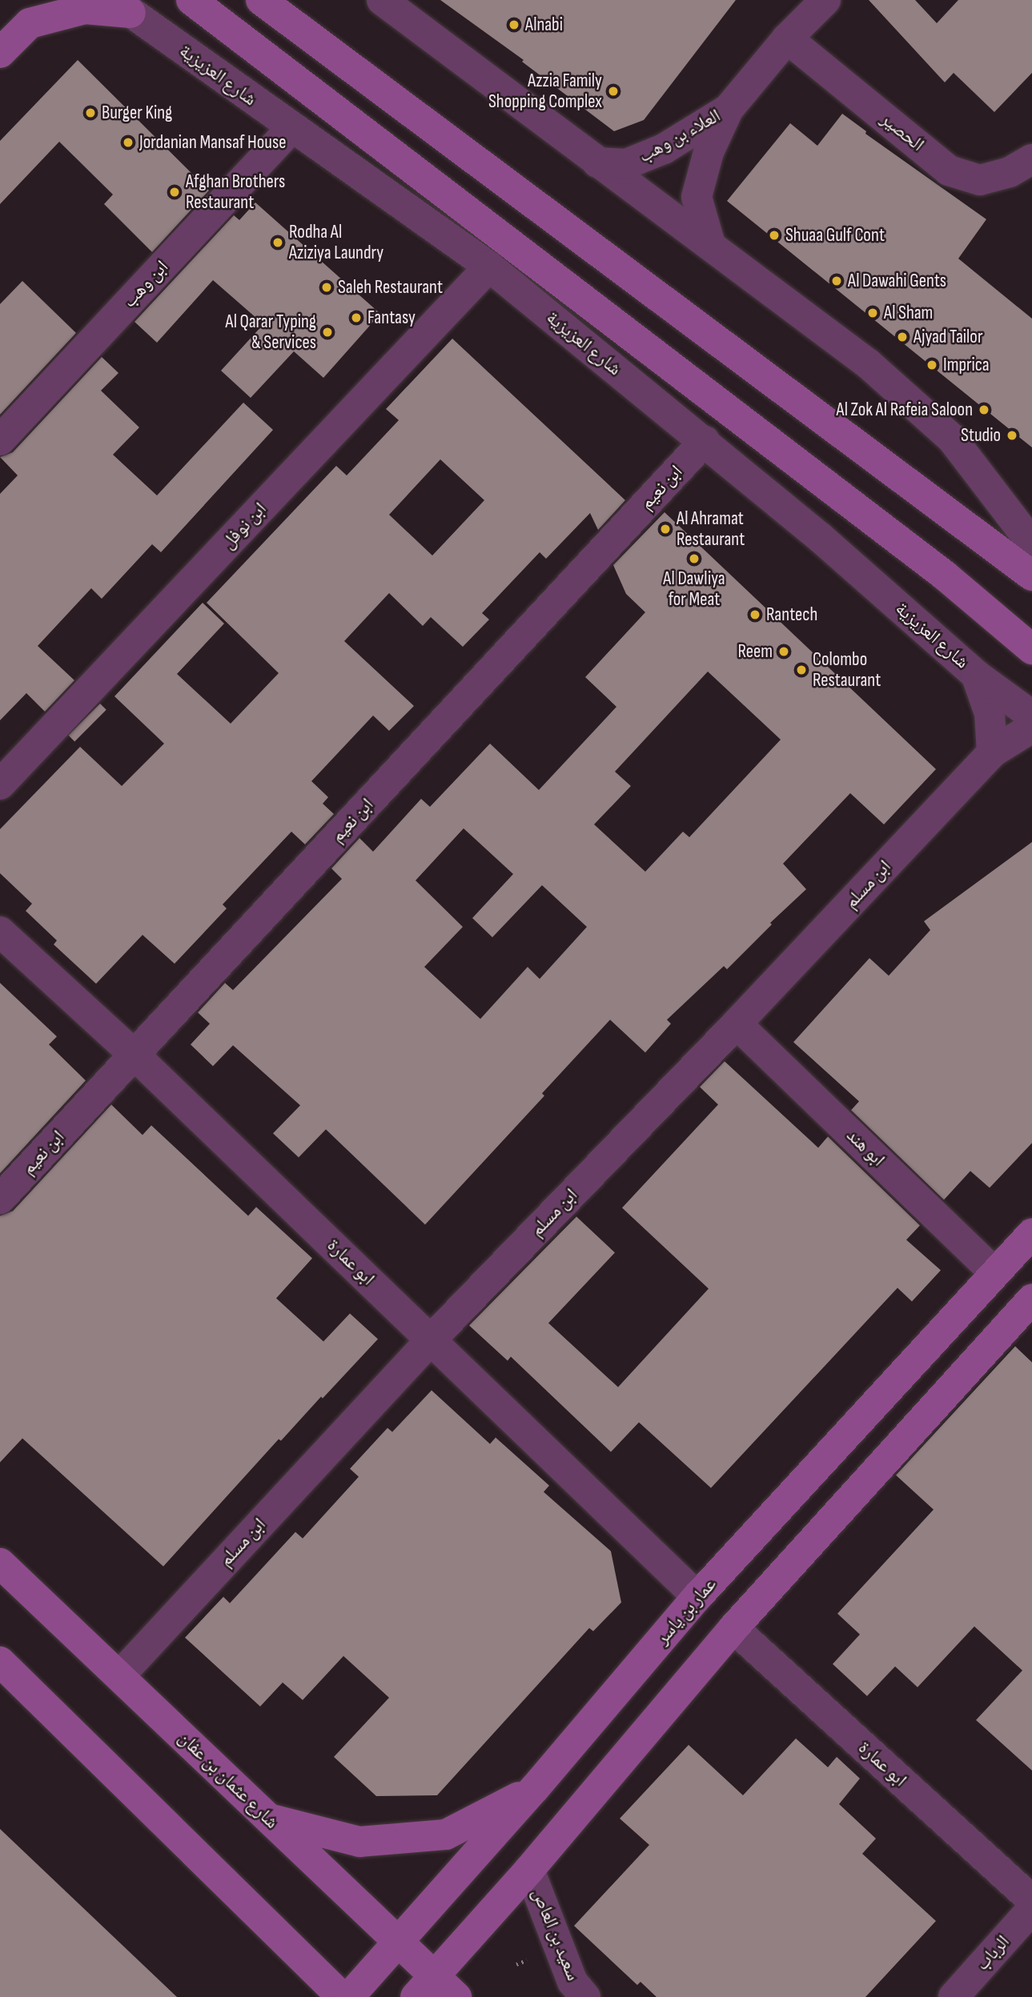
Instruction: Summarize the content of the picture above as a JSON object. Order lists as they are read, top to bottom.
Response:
{
  "streets": {
    "street": [
      "شارع العزيزية",
      "الحصير",
      "العلاء بن وهب",
      "ابن وهب",
      "ابن نعيم",
      "ابن نوفل",
      "ابن مسلم",
      "ابو هند",
      "ابو عمارة",
      "عمار بن ياسر",
      "شارع عثمان بن عفان",
      "سعيد بن العاص",
      "الرباب"
    ]
  },
  "crossings": [
    ["شارع العزيزية", "ابن وهب"],
    ["شارع العزيزية", "ابن نعيم"],
    ["شارع العزيزية", "ابن نوفل"],
    ["الحصير", "العلاء بن وهب"],
    ["ابن نعيم", "ابو عمارة"],
    ["ابن مسلم", "ابو هند"],
    ["ابن مسلم", "ابو عمارة"],
    ["ابن مسلم", "شارع عثمان بن عفان"],
    ["ابو هند", "عمار بن ياسر"],
    ["ابو عمارة", "عمار بن ياسر"],
    ["عمار بن ياسر", "شارع عثمان بن عفان"]
  ],
  "places": [
    "Alnabi",
    "Azzia Family Shopping Complex",
    "Burger King",
    "Jordanian Mansaf House",
    "Afghan Brothers Restaurant",
    "Shuaa Gulf Cont",
    "Rodha Al Aziziya Laundry",
    "Al Dawahi Gents",
    "Saleh Restaurant",
    "Al Sham",
    "Fantasy",
    "Al Qarar Typing & Services",
    "Ajyad Tailor",
    "Imprica",
    "Al Zok Al Rafeia Saloon",
    "Studio",
    "Al Ahramat Restaurant",
    "Al Dawliya for Meat",
    "Rantech",
    "Reem",
    "Colombo Restaurant"
  ]
}
